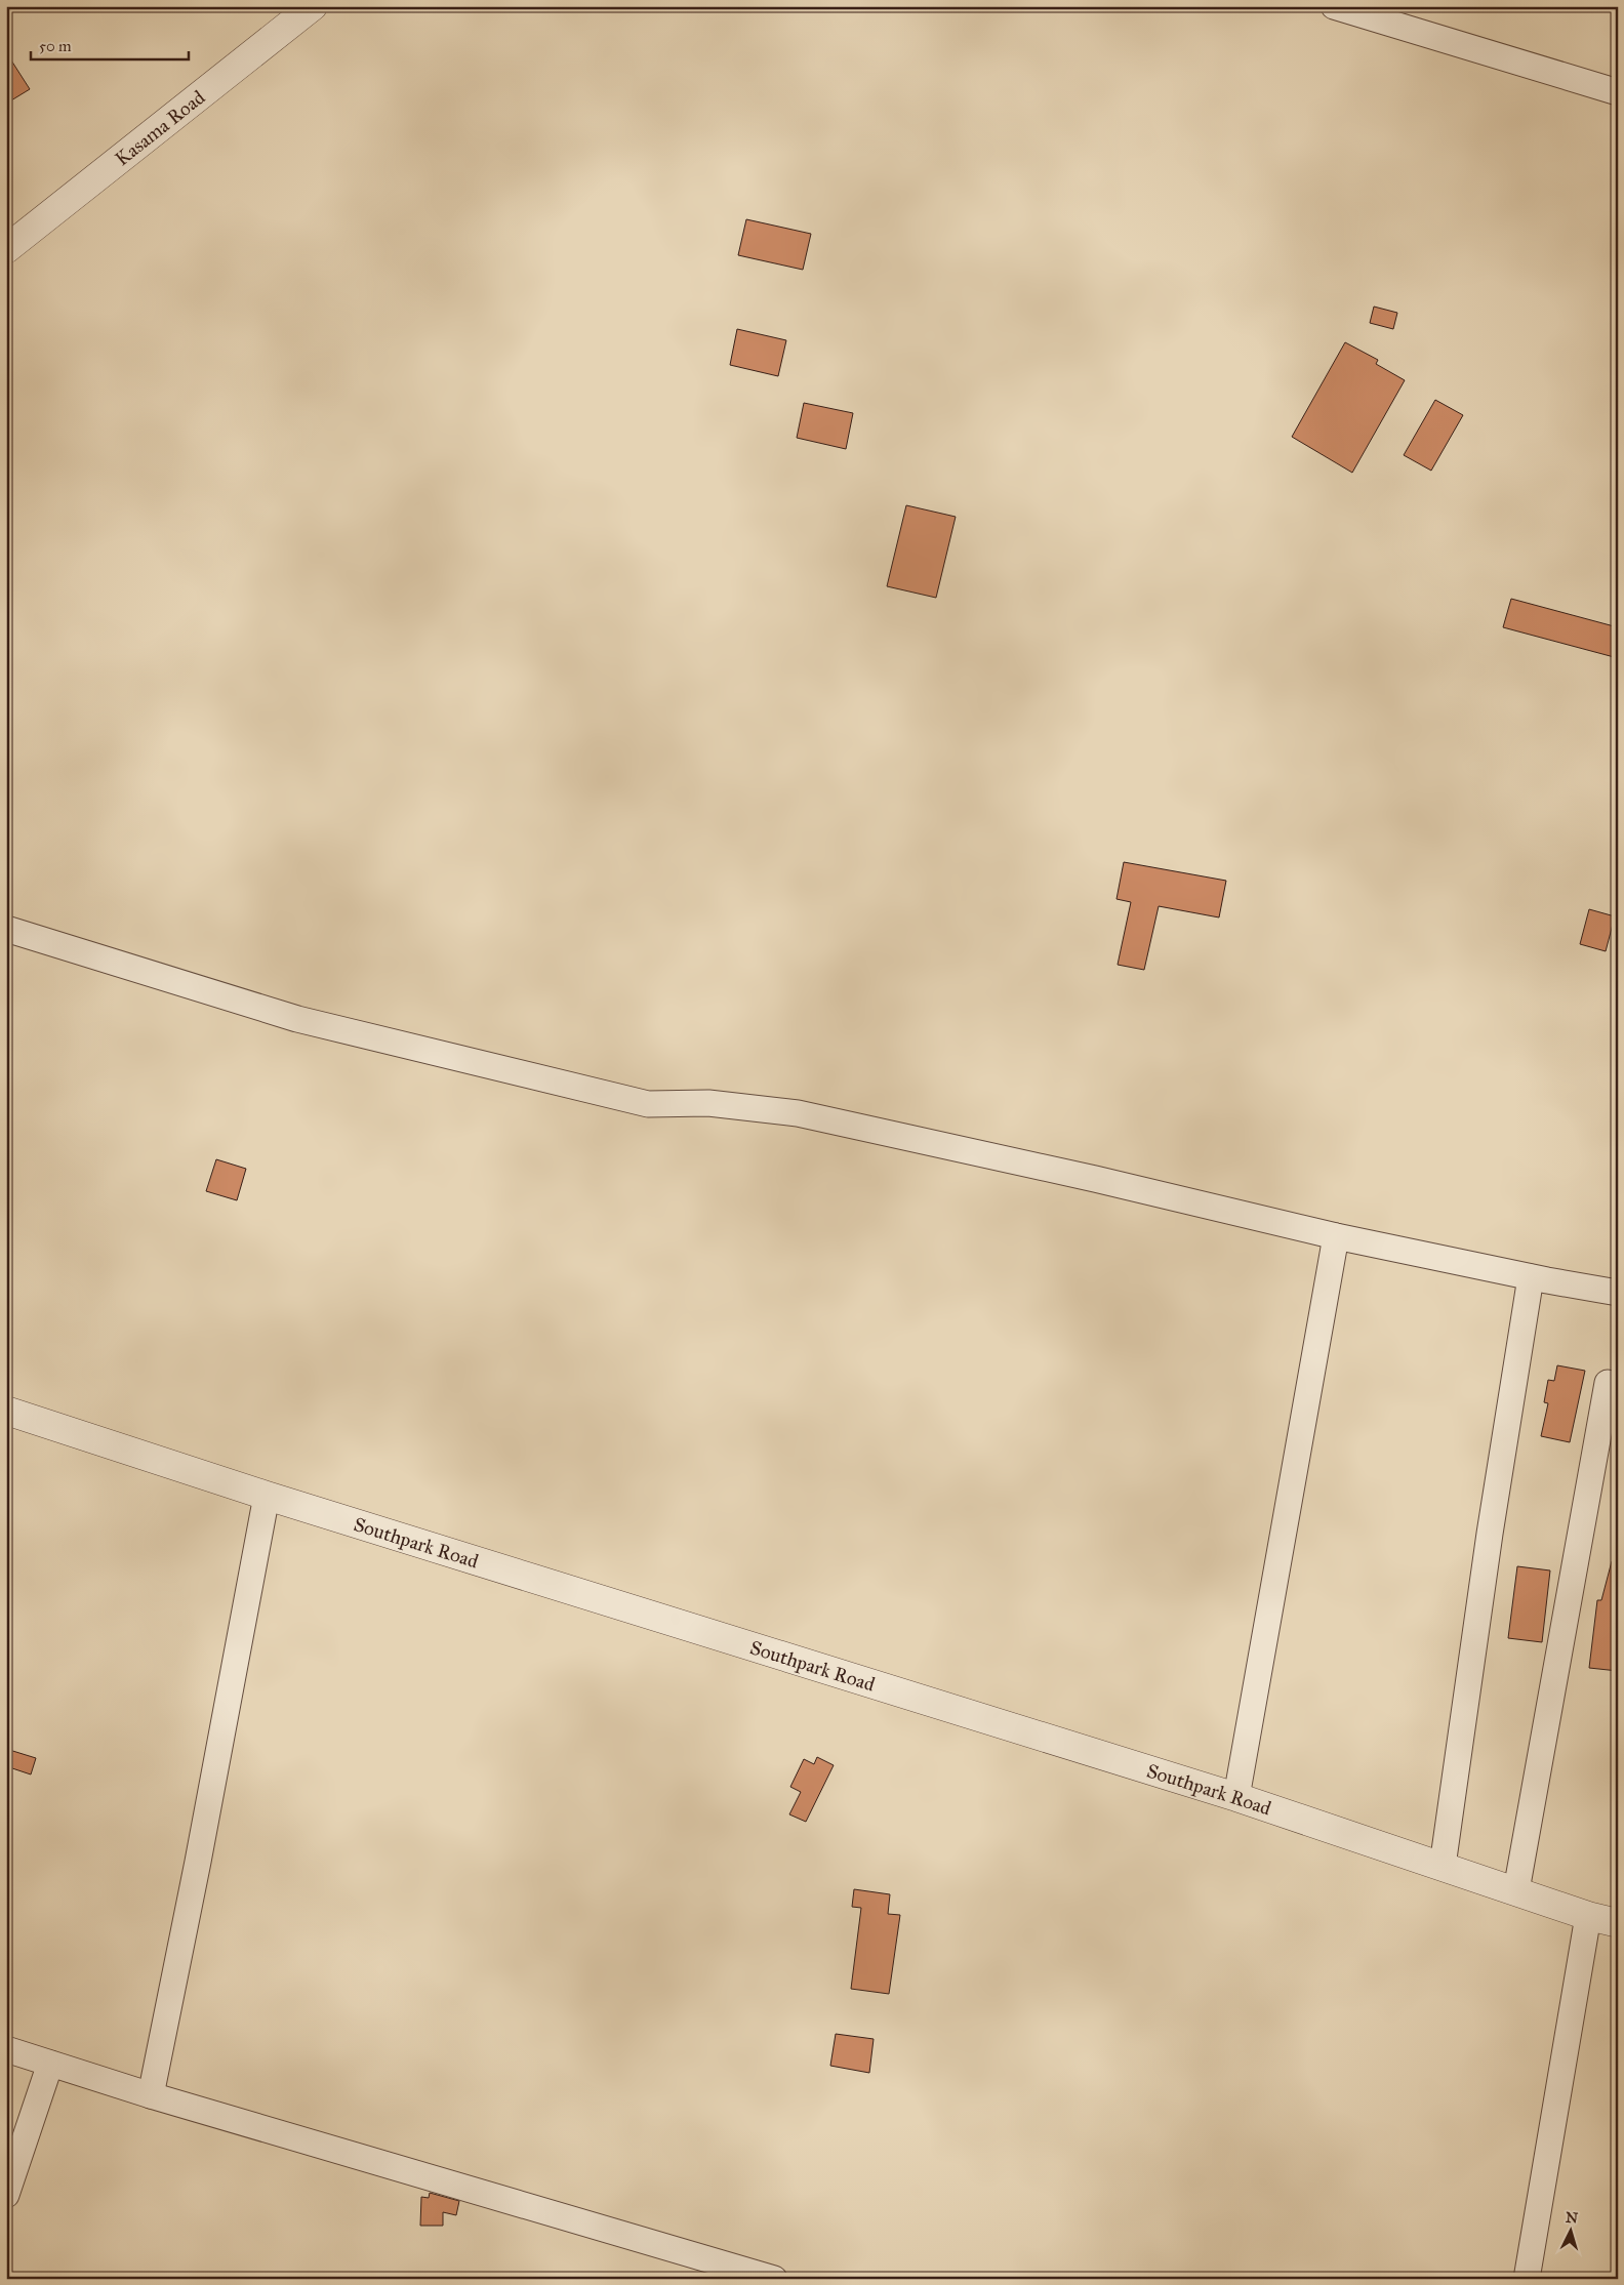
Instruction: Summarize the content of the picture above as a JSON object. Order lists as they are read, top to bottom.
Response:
{
  "streets": {
    "street": ["Kasama Road", "Southpark Road"]
  },
  "scale_bar": "50 m",
  "north": "top"
}
